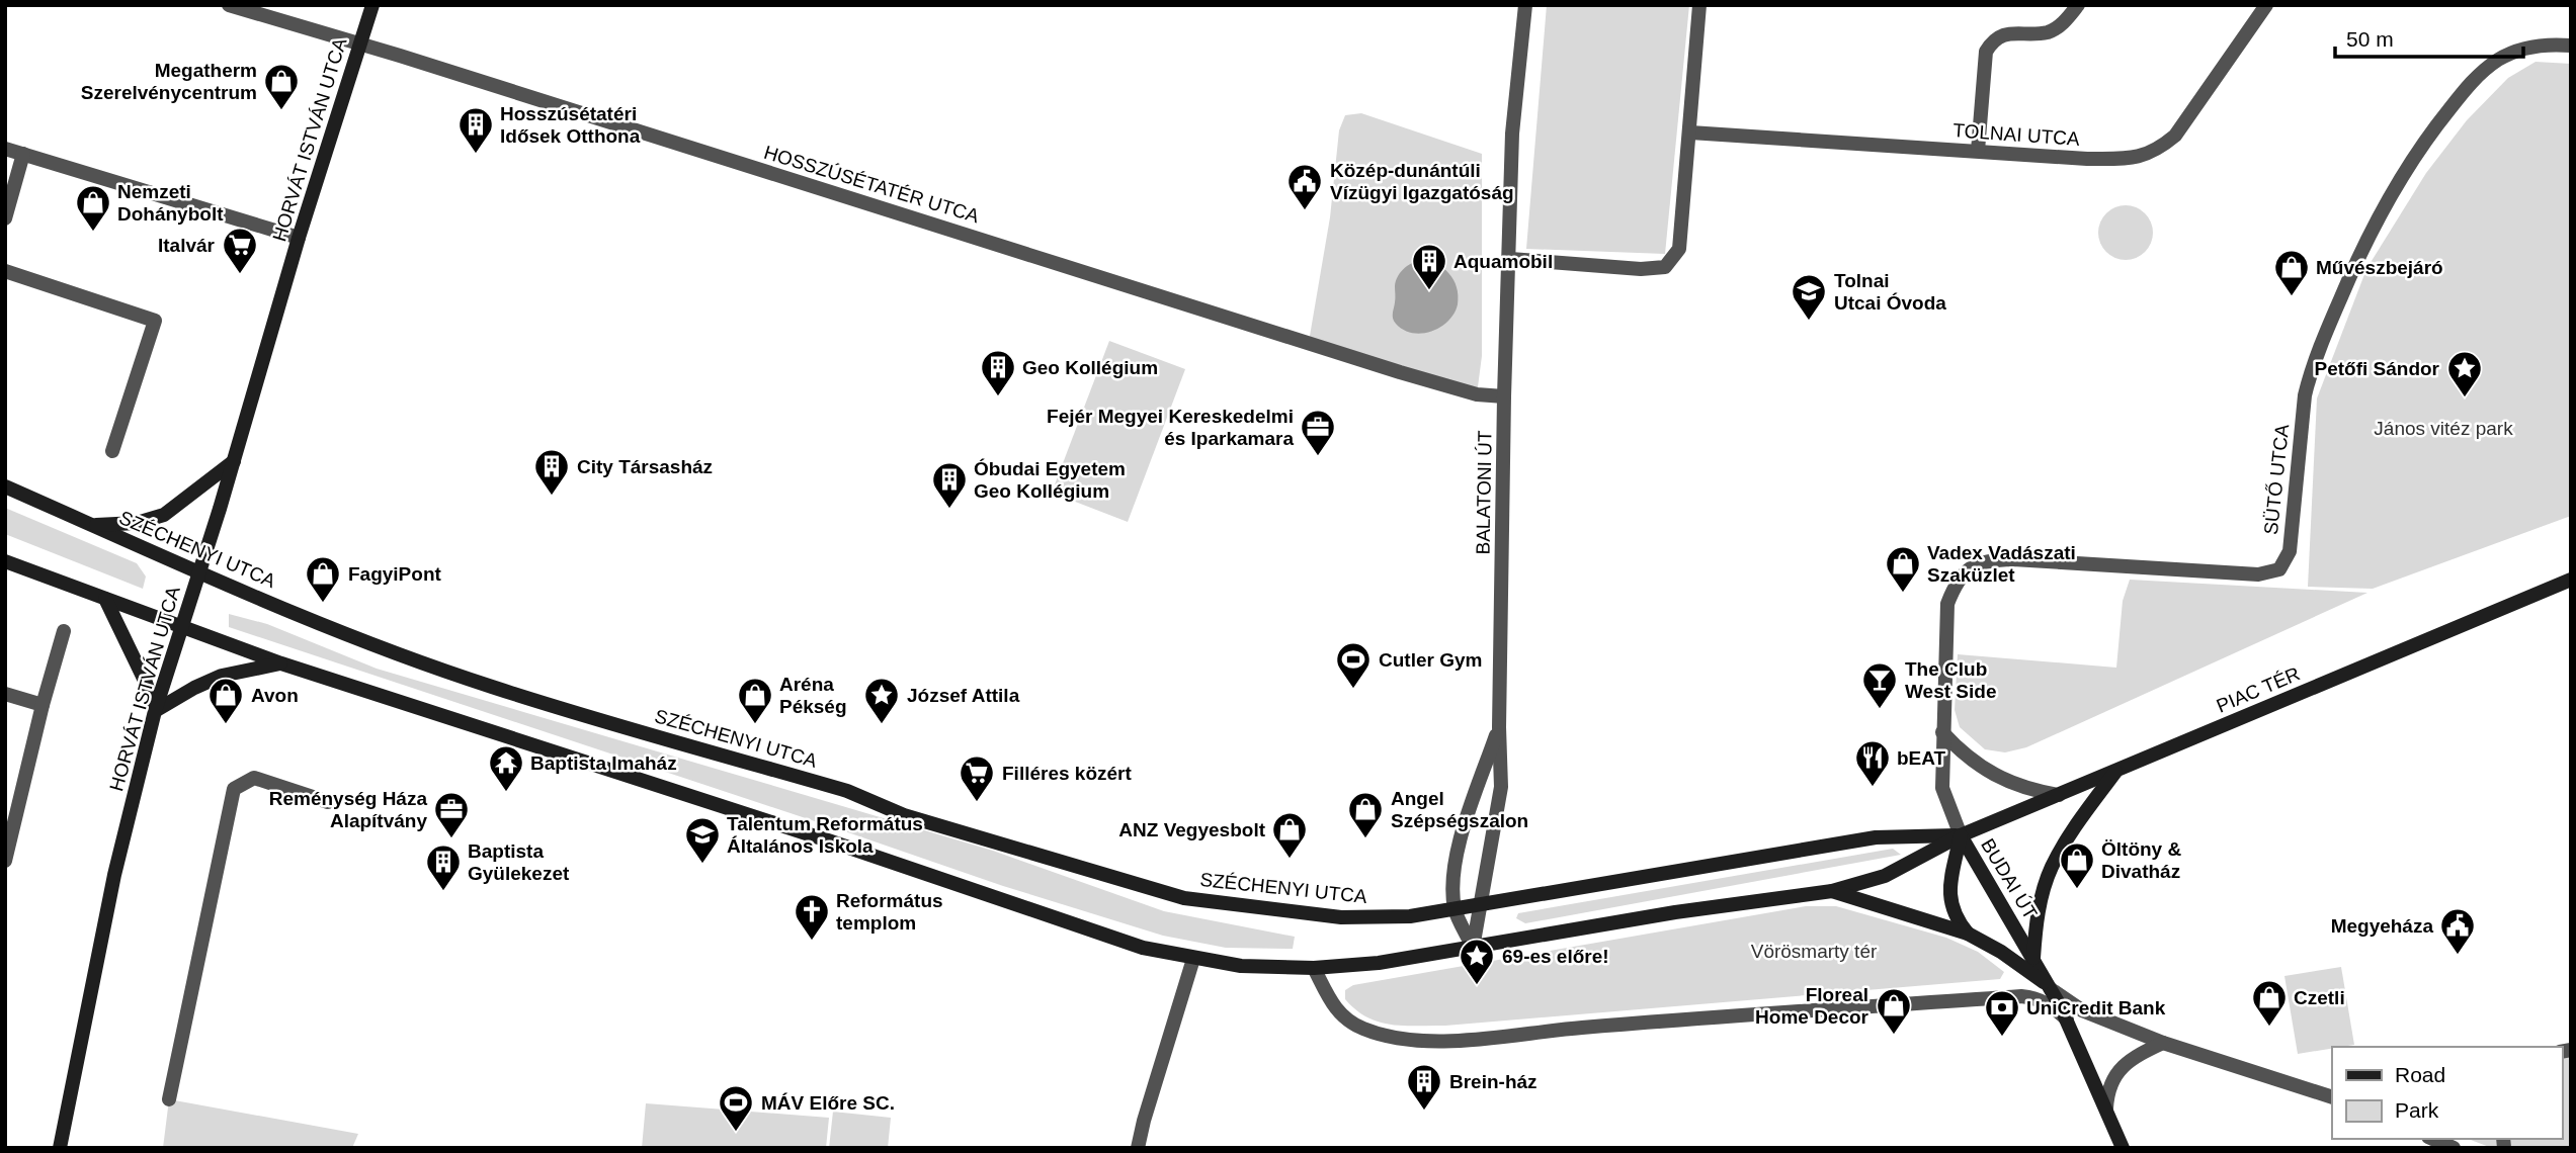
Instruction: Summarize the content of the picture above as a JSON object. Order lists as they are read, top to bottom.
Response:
{
  "streets": {
    "main road": [
      "HORVÁT ISTVÁN UTCA",
      "SZÉCHENYI UTCA",
      "PIAC TÉR",
      "BUDAI ÚT"
    ],
    "street": [
      "TOLNAI UTCA",
      "HOSSZÚSÉTATÉR UTCA",
      "SÜTŐ UTCA",
      "BALATONI ÚT"
    ]
  },
  "crossings": [
    ["HORVÁT ISTVÁN UTCA", "HOSSZÚSÉTATÉR UTCA"],
    ["HORVÁT ISTVÁN UTCA", "SZÉCHENYI UTCA"],
    ["HOSSZÚSÉTATÉR UTCA", "BALATONI ÚT"],
    ["SÜTŐ UTCA", "PIAC TÉR"],
    ["SÜTŐ UTCA", "BUDAI ÚT"],
    ["BALATONI ÚT", "SZÉCHENYI UTCA"],
    ["PIAC TÉR", "BUDAI ÚT"]
  ],
  "parks": ["János vitéz park", "Vörösmarty tér"],
  "places": {
    "shop": [
      "Megatherm Szerelvénycentrum",
      "Nemzeti Dohánybolt",
      "Művészbejáró",
      "Vadex Vadászati Szaküzlet",
      "FagyiPont",
      "Avon",
      "Aréna Pékség",
      "Angel Szépségszalon",
      "ANZ Vegyesbolt",
      "Öltöny & Divatház",
      "Czetli",
      "Floreal Home Decor"
    ],
    "building": [
      "Hosszúsétatéri Idősek Otthona",
      "Aquamobil",
      "Geo Kollégium",
      "City Társasház",
      "Óbudai Egyetem Geo Kollégium",
      "Baptista Gyülekezet",
      "Brein-ház"
    ],
    "public building": ["Közép-dunántúli Vízügyi Igazgatóság", "Megyeháza"],
    "supermarket": ["Italvár", "Filléres közért"],
    "school or university": ["Tolnai Utcai Óvoda", "Talentum Református Általános Iskola"],
    "place": ["Petőfi Sándor", "József Attila", "69-es előre!"],
    "office": ["Fejér Megyei Kereskedelmi és Iparkamara", "Reménység Háza Alapítvány"],
    "sports": ["Cutler Gym", "MÁV Előre SC."],
    "bar": ["The Club West Side"],
    "restaurant": ["bEAT"],
    "temple": ["Baptista Imaház"],
    "church": ["Református templom"],
    "bank": ["UniCredit Bank"]
  },
  "legend": ["Road", "Park"],
  "scale_bar": "50 m"
}
